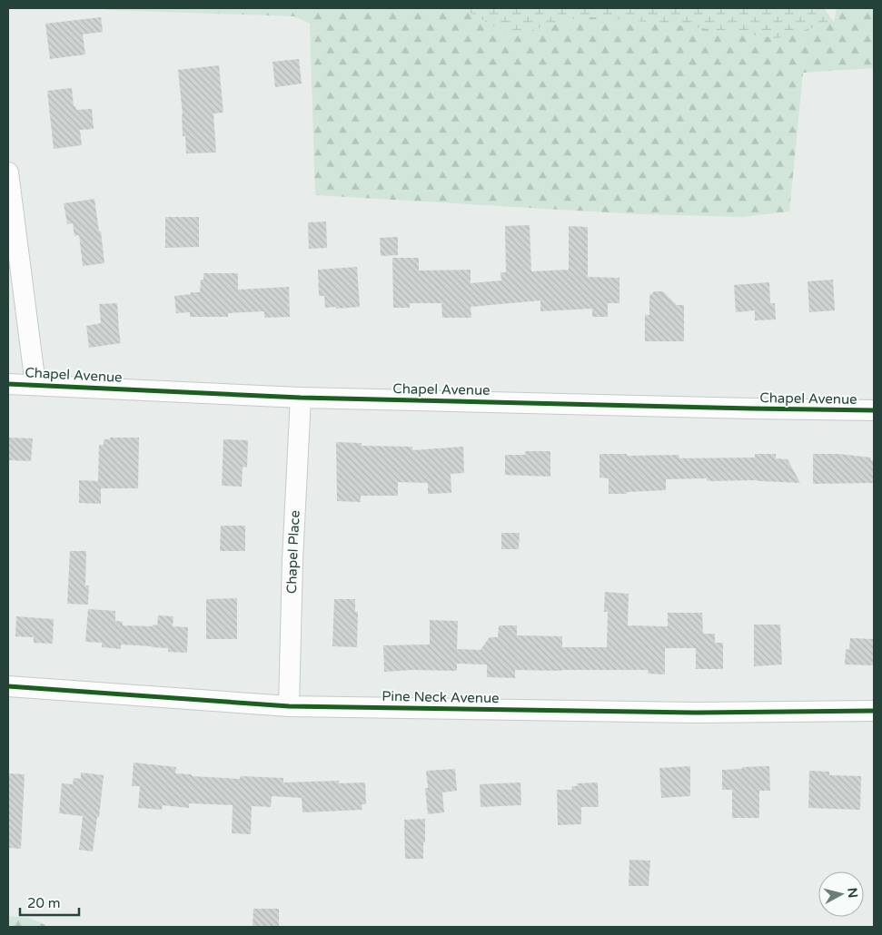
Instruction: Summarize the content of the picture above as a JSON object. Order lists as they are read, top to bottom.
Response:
{
  "streets": {
    "street": ["Chapel Avenue", "Chapel Place", "Pine Neck Avenue"]
  },
  "crossings": [
    ["Chapel Avenue", "Chapel Place"],
    ["Chapel Place", "Pine Neck Avenue"]
  ],
  "scale_bar": "20 m",
  "north": "right"
}
